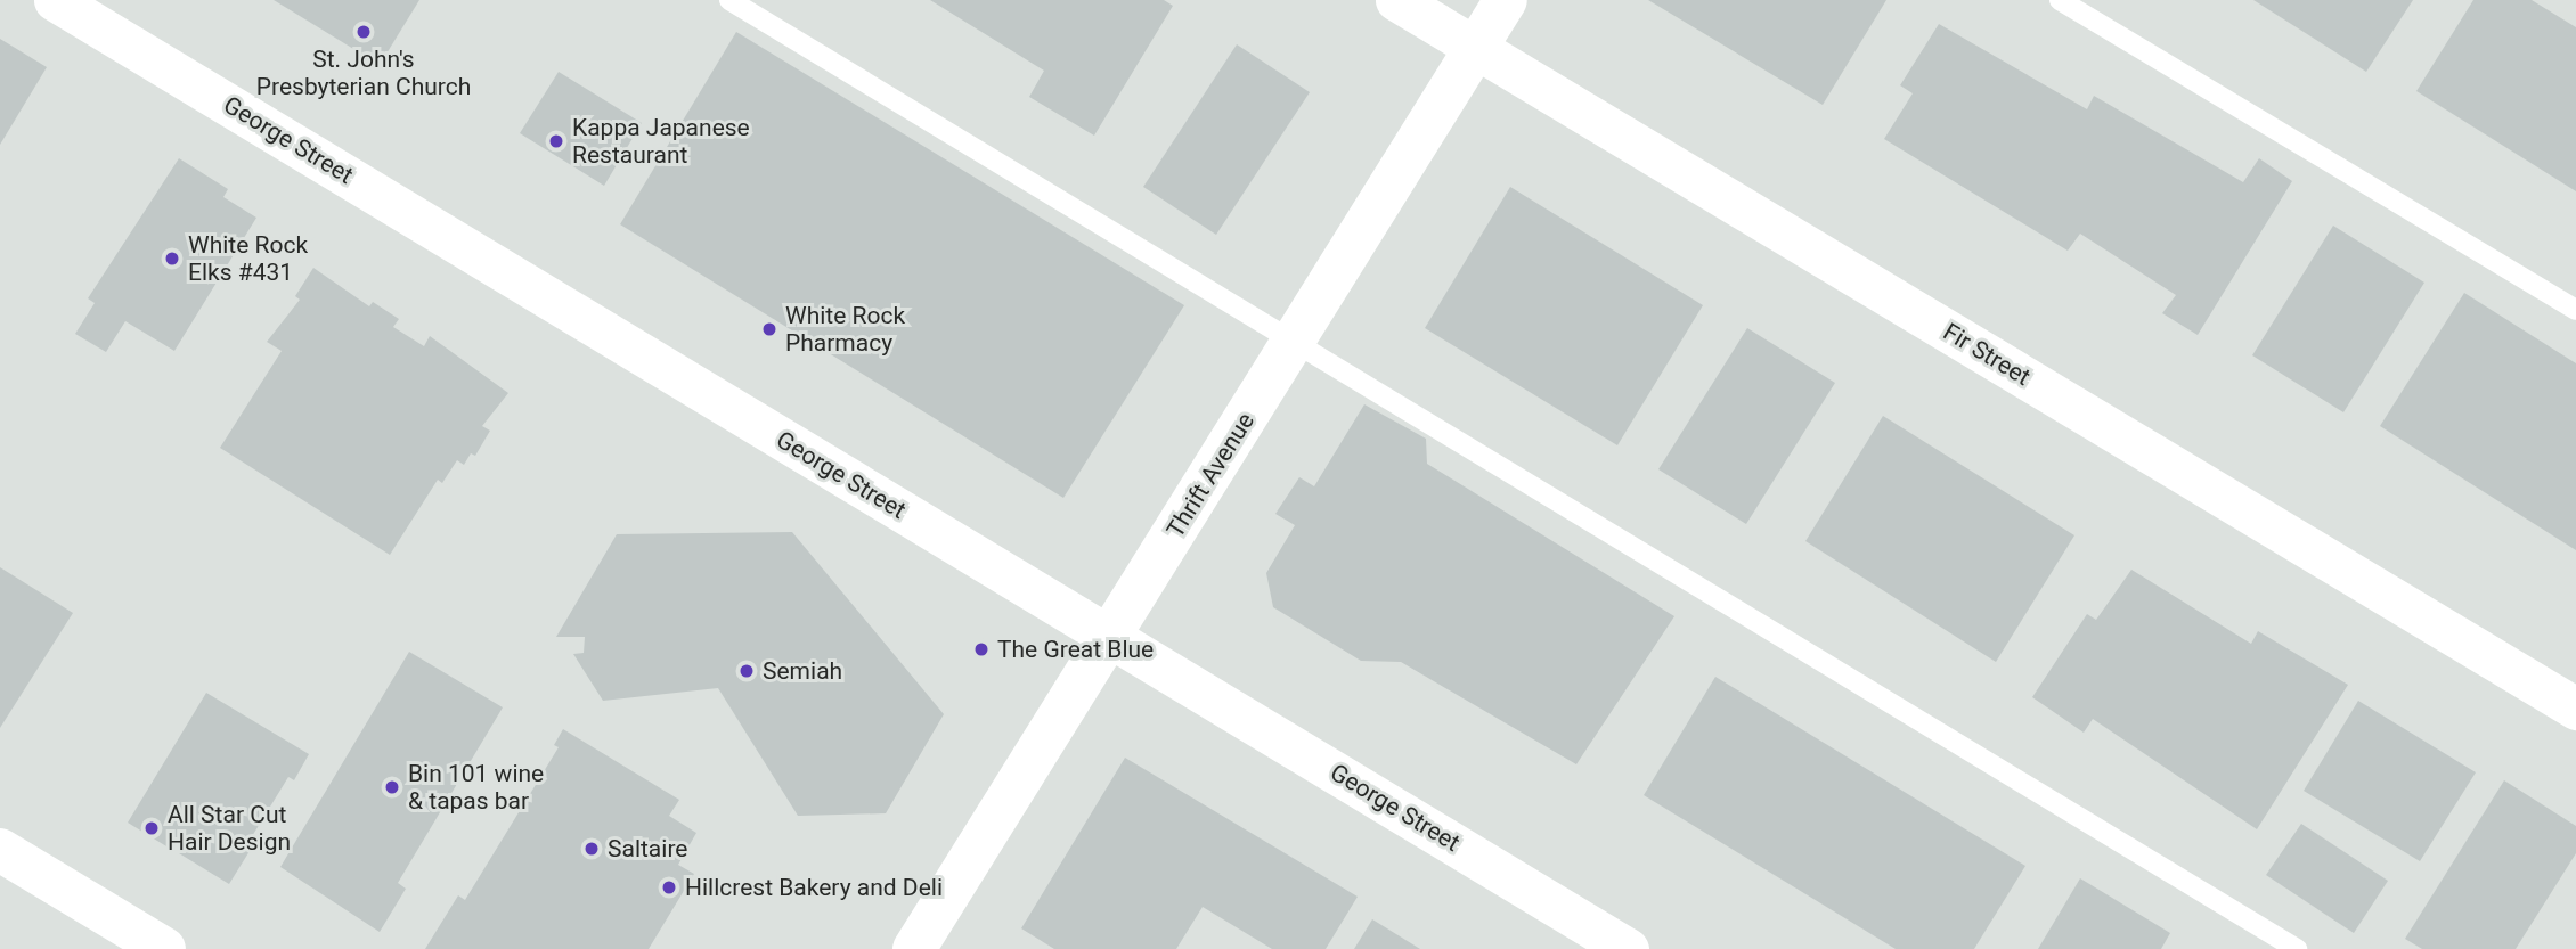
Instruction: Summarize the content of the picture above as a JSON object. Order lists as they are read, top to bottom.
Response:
{
  "streets": {
    "street": ["George Street", "Fir Street", "Thrift Avenue"]
  },
  "crossings": [
    ["George Street", "Thrift Avenue"],
    ["Fir Street", "Thrift Avenue"]
  ],
  "places": [
    "St. John's Presbyterian Church",
    "Kappa Japanese Restaurant",
    "White Rock Elks #431",
    "White Rock Pharmacy",
    "The Great Blue",
    "Semiah",
    "Bin 101 wine & tapas bar",
    "All Star Cut Hair Design",
    "Saltaire",
    "Hillcrest Bakery and Deli"
  ]
}
